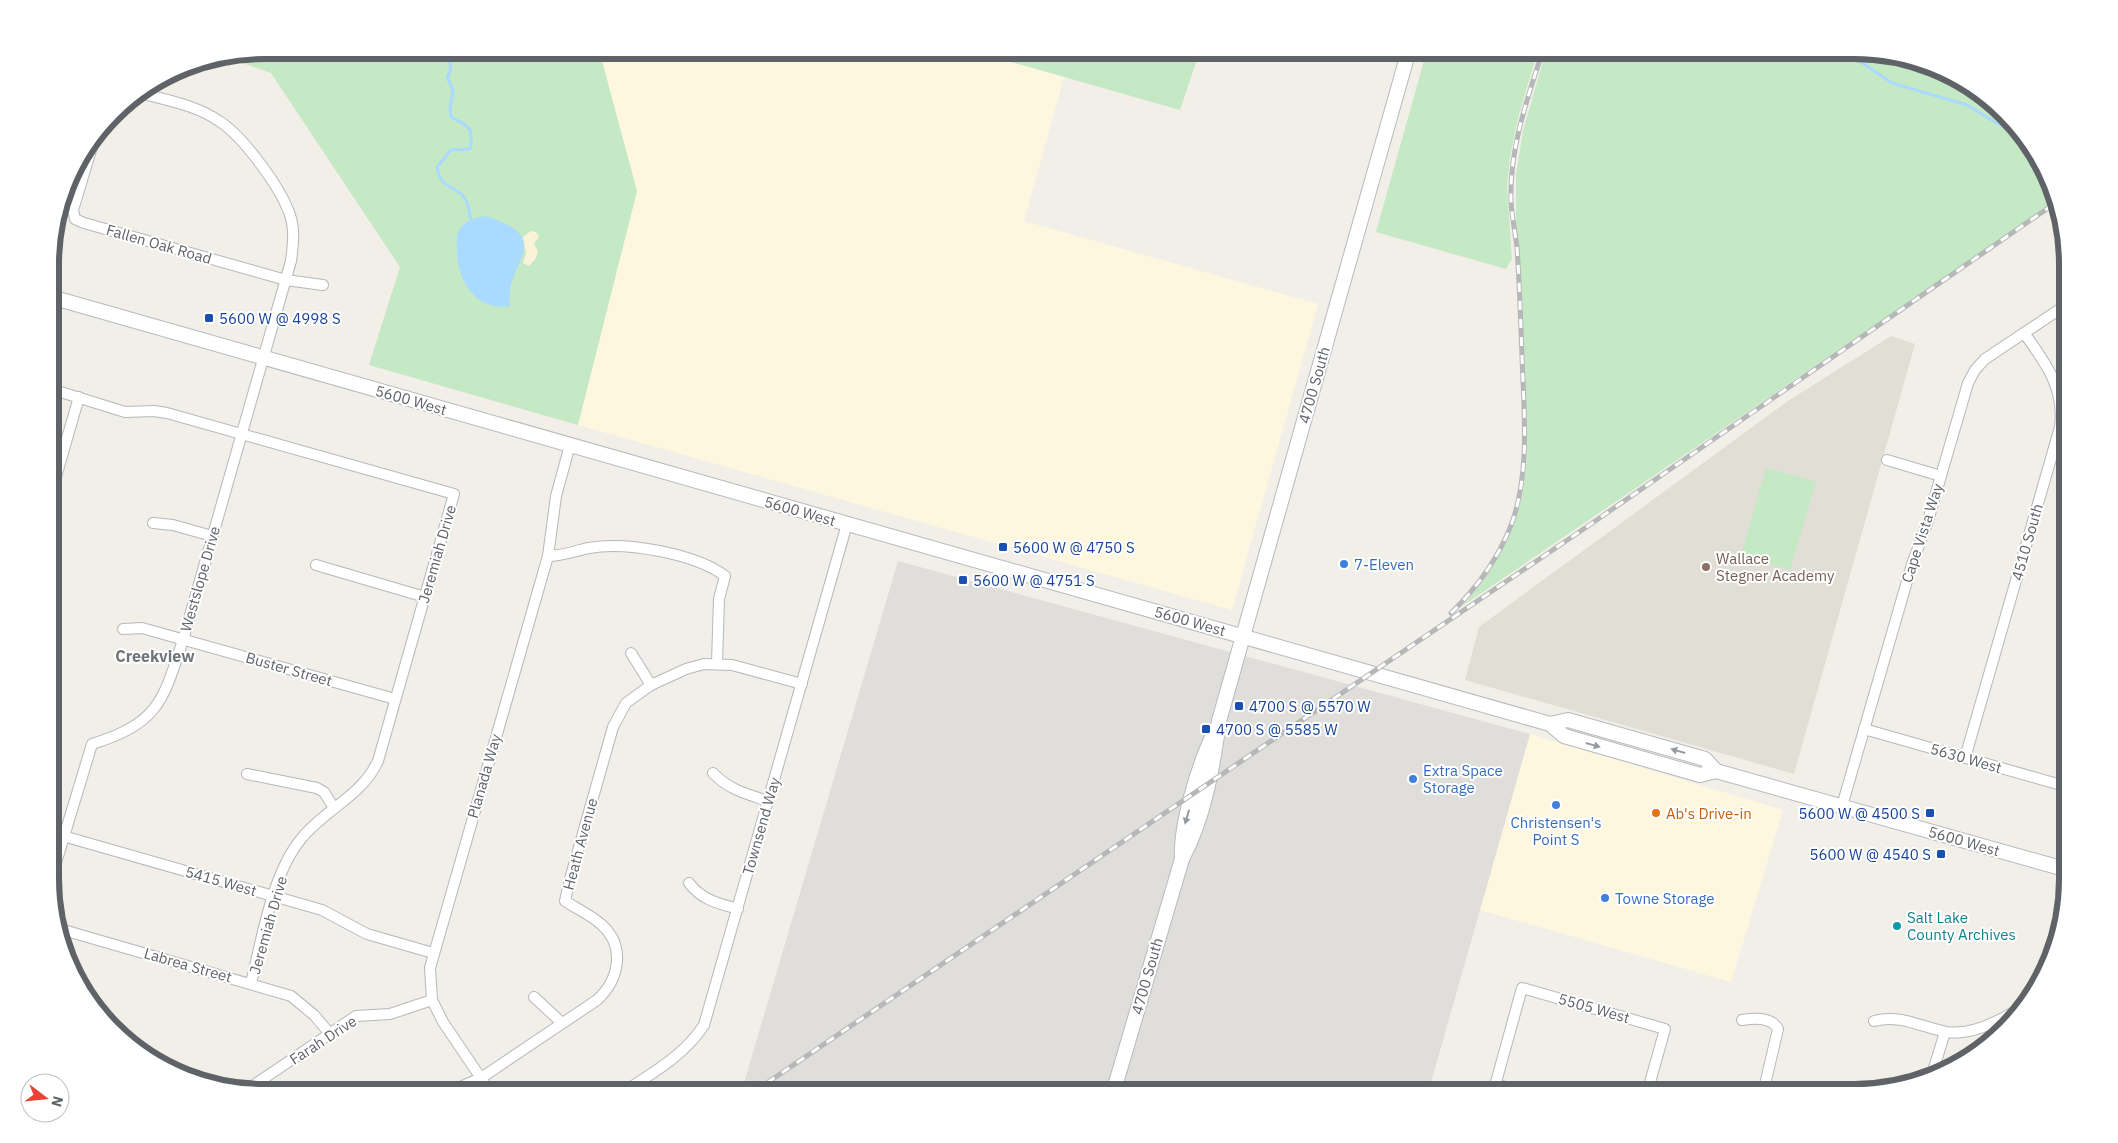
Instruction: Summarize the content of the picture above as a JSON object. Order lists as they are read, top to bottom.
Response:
{
  "streets": {
    "main road": ["4700 South", "5600 West"],
    "street": [
      "Fallen Oak Road",
      "Cape Vista Way",
      "4510 South",
      "Jeremiah Drive",
      "Westslope Drive",
      "Buster Street",
      "5630 West",
      "Planada Way",
      "Townsend Way",
      "Heath Avenue",
      "5415 West",
      "Labrea Street",
      "5505 West",
      "Farah Drive"
    ]
  },
  "crossings": [
    ["Fallen Oak Road", "Westslope Drive"],
    ["4700 South", "5600 West"],
    ["5600 West", "Cape Vista Way"],
    ["5600 West", "Westslope Drive"],
    ["5600 West", "Planada Way"],
    ["5600 West", "Townsend Way"],
    ["Cape Vista Way", "4510 South"],
    ["Cape Vista Way", "5630 West"],
    ["4510 South", "5630 West"],
    ["Jeremiah Drive", "Westslope Drive"],
    ["Jeremiah Drive", "Buster Street"],
    ["Jeremiah Drive", "5415 West"],
    ["Jeremiah Drive", "Labrea Street"],
    ["Westslope Drive", "Buster Street"],
    ["Westslope Drive", "5415 West"],
    ["Planada Way", "Heath Avenue"],
    ["Planada Way", "5415 West"],
    ["Planada Way", "Farah Drive"],
    ["Townsend Way", "Heath Avenue"],
    ["Labrea Street", "Farah Drive"]
  ],
  "districts": ["Creekview"],
  "places": {
    "transit": [
      "5600 W @ 4998 S",
      "5600 W @ 4750 S",
      "5600 W @ 4751 S",
      "4700 S @ 5570 W",
      "4700 S @ 5585 W",
      "5600 W @ 4500 S",
      "5600 W @ 4540 S"
    ],
    "other": [
      "7-Eleven",
      "Wallace Stegner Academy",
      "Extra Space Storage",
      "Christensen's Point S",
      "Ab's Drive-in",
      "Towne Storage",
      "Salt Lake County Archives"
    ]
  },
  "north": "right"
}
